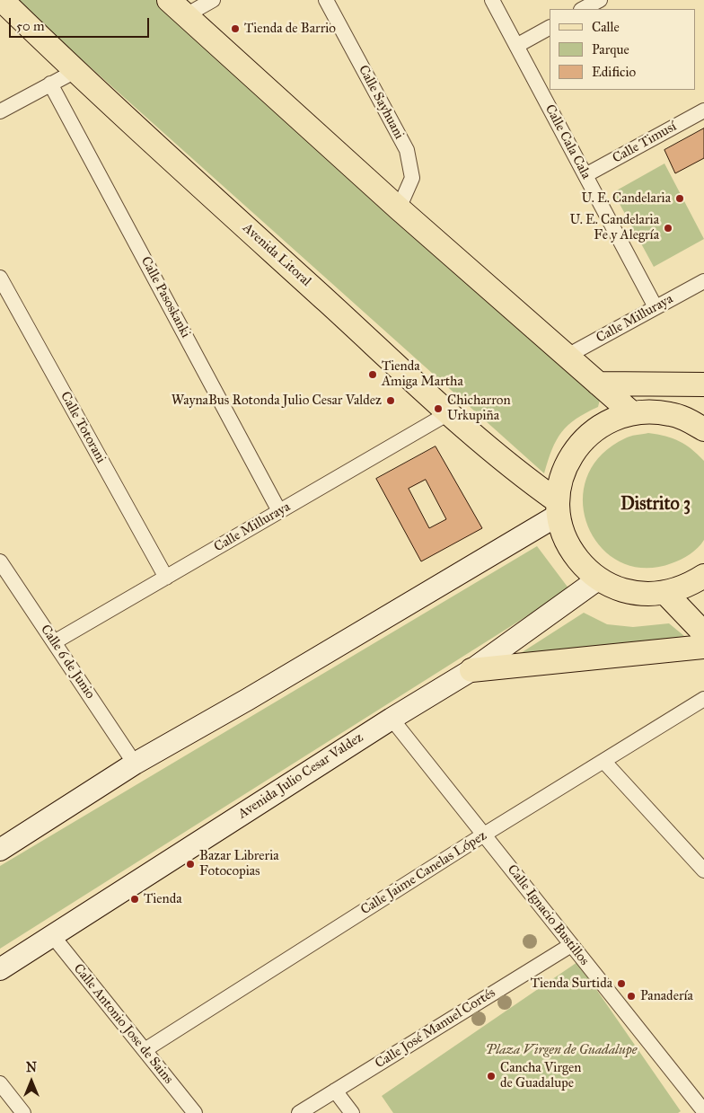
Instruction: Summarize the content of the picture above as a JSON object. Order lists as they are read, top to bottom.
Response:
{
  "streets": {
    "main road": ["Avenida Litoral", "Avenida Julio Cesar Valdez"],
    "street": [
      "Calle Sayhuani",
      "Calle Cala Cala",
      "Calle Timusí",
      "Calle Pasoskanki",
      "Calle Milluraya",
      "Calle Totorani",
      "Calle 6 de Junio",
      "Calle Jaime Canelas López",
      "Calle Ignacio Bustillos",
      "Calle Antonio Jose de Sains",
      "Calle José Manuel Cortés"
    ]
  },
  "crossings": [
    ["Calle Cala Cala", "Calle Timusí"],
    ["Calle Cala Cala", "Calle Milluraya"],
    ["Avenida Litoral", "Calle Milluraya"],
    ["Calle Pasoskanki", "Calle Milluraya"],
    ["Calle Milluraya", "Calle Totorani"],
    ["Calle Milluraya", "Calle 6 de Junio"],
    ["Avenida Julio Cesar Valdez", "Calle Ignacio Bustillos"],
    ["Avenida Julio Cesar Valdez", "Calle Antonio Jose de Sains"],
    ["Calle Jaime Canelas López", "Calle Ignacio Bustillos"],
    ["Calle Jaime Canelas López", "Calle Antonio Jose de Sains"],
    ["Calle Ignacio Bustillos", "Calle José Manuel Cortés"]
  ],
  "districts": ["Distrito 3"],
  "parks": ["Plaza Virgen de Guadalupe"],
  "places": [
    "Tienda de Barrio",
    "U. E. Candelaria",
    "U. E. Candelaria Fe y Alegría",
    "Tienda Amiga Martha",
    "WaynaBus Rotonda Julio Cesar Valdez",
    "Chicharron Urkupiña",
    "Bazar Libreria Fotocopias",
    "Tienda",
    "Tienda Surtida",
    "Panadería",
    "Cancha Virgen de Guadalupe"
  ],
  "legend": ["Calle", "Parque", "Edificio"],
  "scale_bar": "50 m",
  "north": "top"
}
